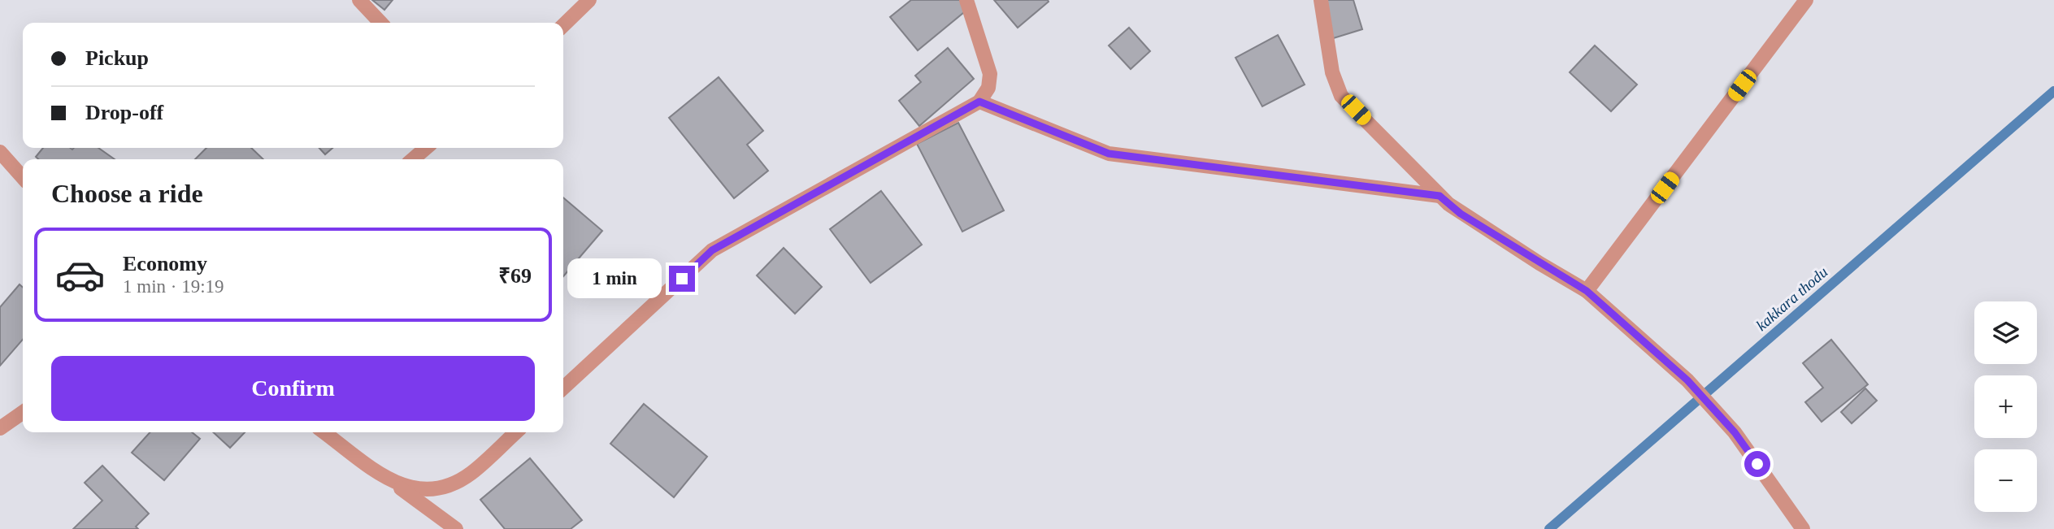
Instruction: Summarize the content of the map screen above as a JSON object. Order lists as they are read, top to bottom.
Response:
{
  "water": ["kakkara thodu"],
  "page": {
    "banner": ["Pickup", "Drop-off"],
    "heading": "Choose a ride",
    "list": [
      {
        "name": "Economy",
        "note": "1 min · 19:19",
        "value": "₹69"
      }
    ],
    "bubble": "1 min",
    "map_buttons": ["+", "−"],
    "buttons": "Confirm"
  }
}
